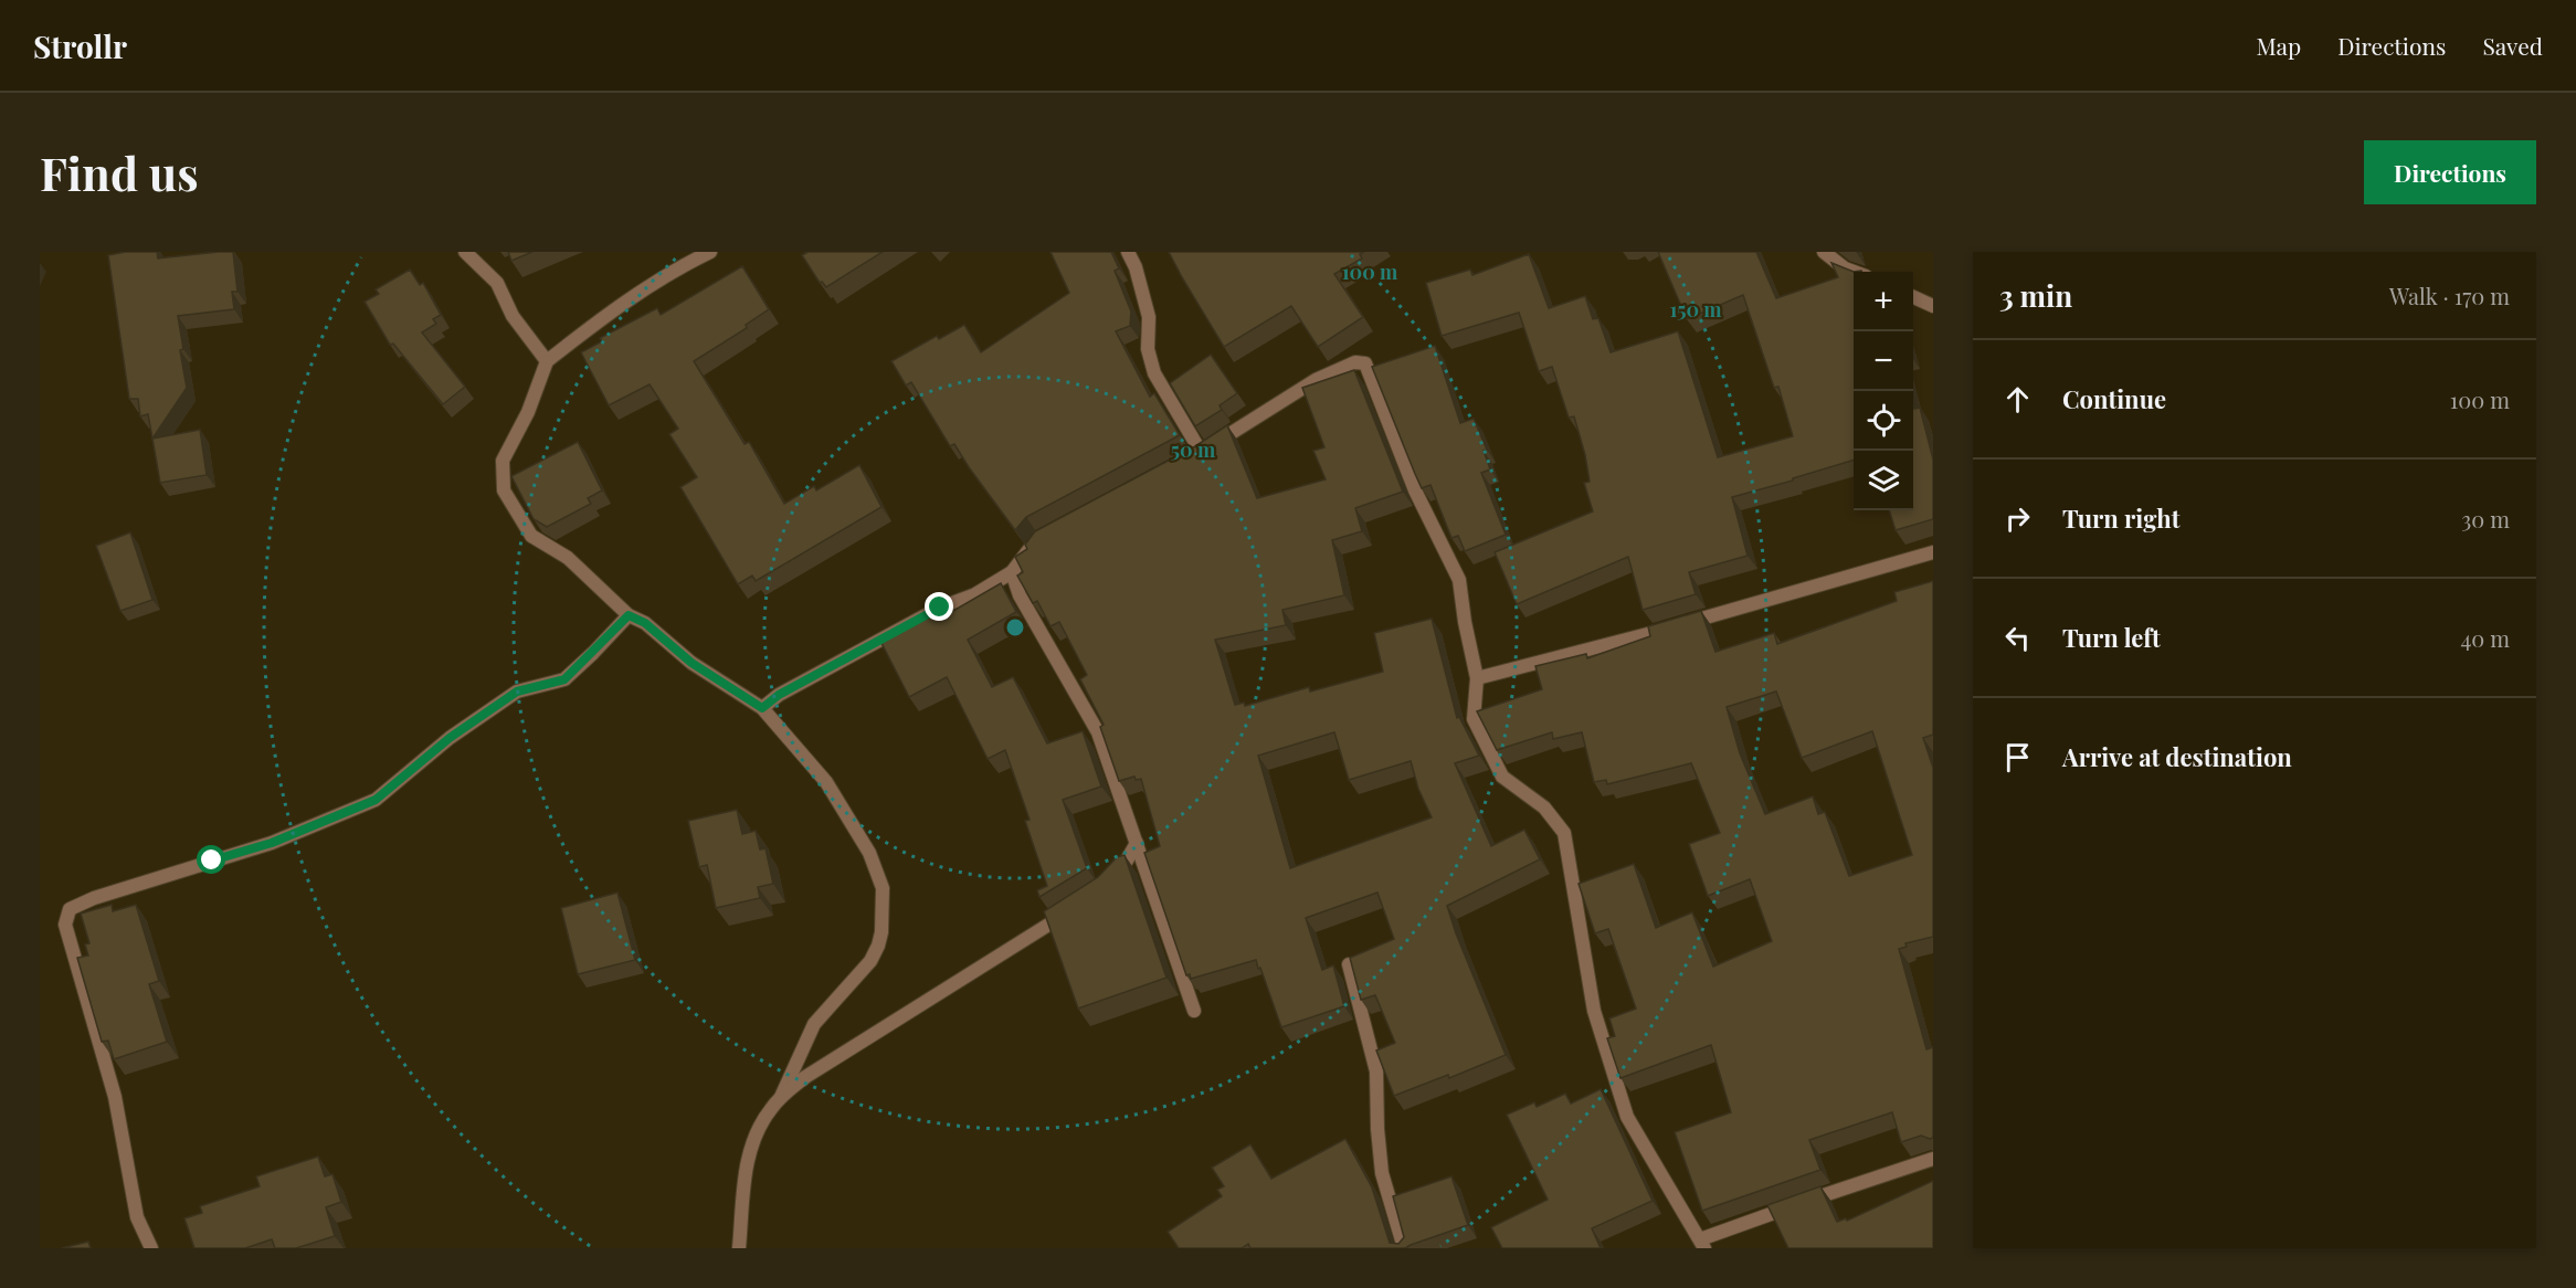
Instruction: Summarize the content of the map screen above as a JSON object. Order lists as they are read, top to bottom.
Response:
{
  "page": {
    "header": "Strollr",
    "nav": ["Map", "Directions", "Saved"],
    "buttons": "Directions",
    "title": "Find us",
    "heading": ["3 min", "Walk · 170 m"],
    "map_buttons": ["+", "−"],
    "list": [
      ["Continue", "100 m"],
      ["Turn right", "30 m"],
      ["Turn left", "40 m"],
      "Arrive at destination"
    ]
  },
  "rings": ["100 m", "150 m", "50 m"]
}
